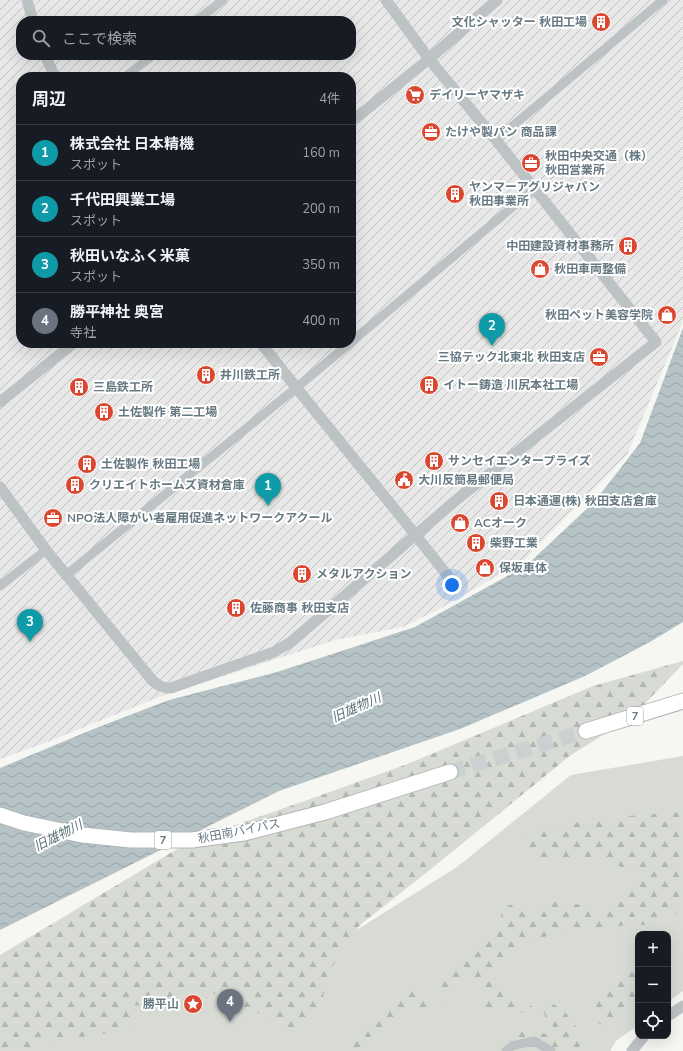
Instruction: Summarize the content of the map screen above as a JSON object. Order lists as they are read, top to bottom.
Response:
{
  "streets": {
    "highway": ["7", "秋田南バイパス"]
  },
  "water": ["旧雄物川"],
  "places": {
    "building": [
      "文化シャッター 秋田工場",
      "ヤンマーアグリジャパン 秋田事業所",
      "中田建設資材事務所",
      "井川鉄工所",
      "イトー鋳造 川尻本社工場",
      "三島鉄工所",
      "土佐製作 第二工場",
      "サンセイエンタープライズ",
      "土佐製作 秋田工場",
      "クリエイトホームズ資材倉庫",
      "日本通運(株) 秋田支店倉庫",
      "柴野工業",
      "メタルアクション",
      "佐藤商事 秋田支店"
    ],
    "supermarket": ["デイリーヤマザキ"],
    "office": [
      "たけや製パン 商品課",
      "秋田中央交通（株） 秋田営業所",
      "三協テック北東北 秋田支店",
      "NPO法人障がい者雇用促進ネットワークアクール"
    ],
    "shop": [
      "秋田車両整備",
      "秋田ペット美容学院",
      "ACオーク",
      "保坂車体"
    ],
    "public building": ["大川反簡易郵便局"],
    "place": ["勝平山"]
  },
  "page": {
    "search": "ここで検索",
    "heading": ["周辺", "4件"],
    "list": [
      {
        "mark": "1",
        "name": "株式会社 日本精機",
        "note": "スポット",
        "value": "160 m"
      },
      {
        "mark": "2",
        "name": "千代田興業工場",
        "note": "スポット",
        "value": "200 m"
      },
      {
        "mark": "3",
        "name": "秋田いなふく米菓",
        "note": "スポット",
        "value": "350 m"
      },
      {
        "mark": "4",
        "name": "勝平神社 奥宮",
        "note": "寺社",
        "value": "400 m"
      }
    ],
    "pins": [
      "2",
      "1",
      "3",
      "4"
    ],
    "map_buttons": ["+", "−"]
  }
}
